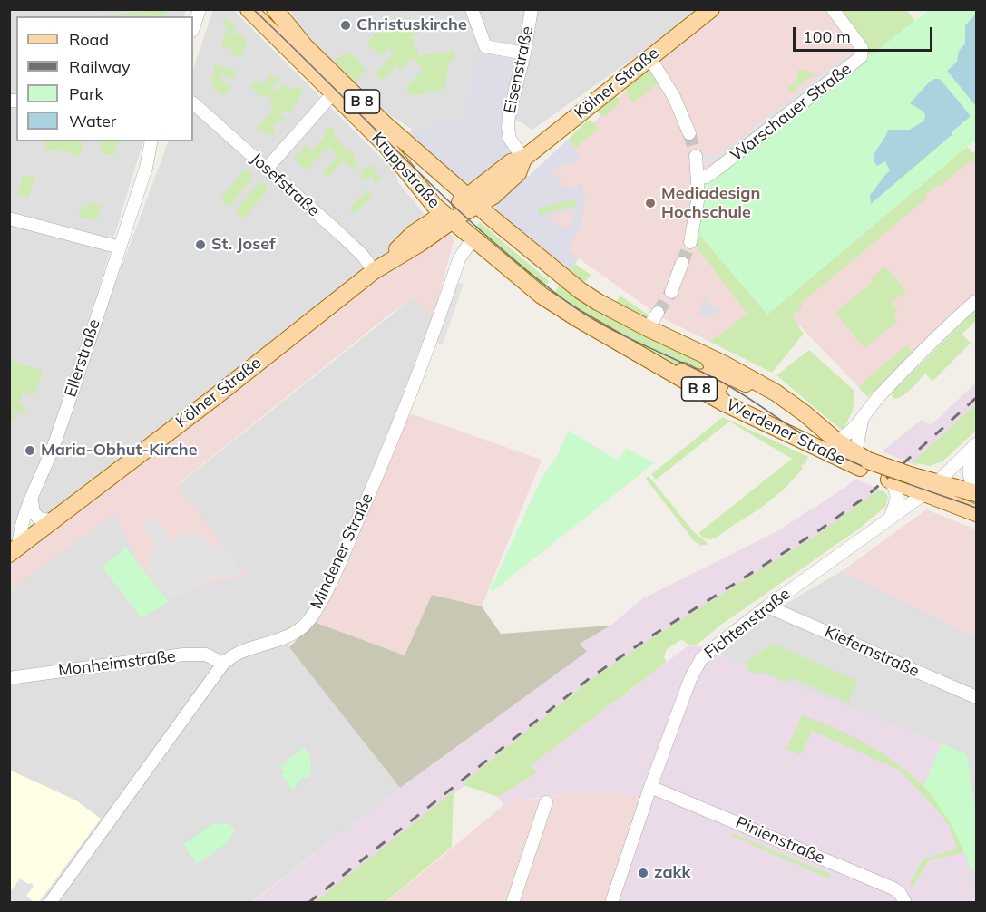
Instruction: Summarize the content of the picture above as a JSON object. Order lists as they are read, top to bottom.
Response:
{
  "streets": {
    "main road": [
      "Kölner Straße",
      "B 8",
      "Kruppstraße",
      "Werdener Straße"
    ],
    "street": [
      "Eisenstraße",
      "Warschauer Straße",
      "Josefstraße",
      "Ellerstraße",
      "Mindener Straße",
      "Fichtenstraße",
      "Kiefernstraße",
      "Monheimstraße",
      "Pinienstraße"
    ]
  },
  "crossings": [
    ["Eisenstraße", "Kölner Straße"],
    ["Kölner Straße", "Kruppstraße"],
    ["Kölner Straße", "Josefstraße"],
    ["Kölner Straße", "Ellerstraße"],
    ["Kölner Straße", "Werdener Straße"],
    ["Kruppstraße", "Werdener Straße"],
    ["Werdener Straße", "Mindener Straße"],
    ["Werdener Straße", "Fichtenstraße"],
    ["Mindener Straße", "Monheimstraße"],
    ["Fichtenstraße", "Kiefernstraße"],
    ["Fichtenstraße", "Pinienstraße"]
  ],
  "places": [
    "Christuskirche",
    "Mediadesign Hochschule",
    "St. Josef",
    "Maria-Obhut-Kirche",
    "zakk"
  ],
  "legend": [
    "Road",
    "Railway",
    "Park",
    "Water"
  ],
  "scale_bar": "100 m"
}
